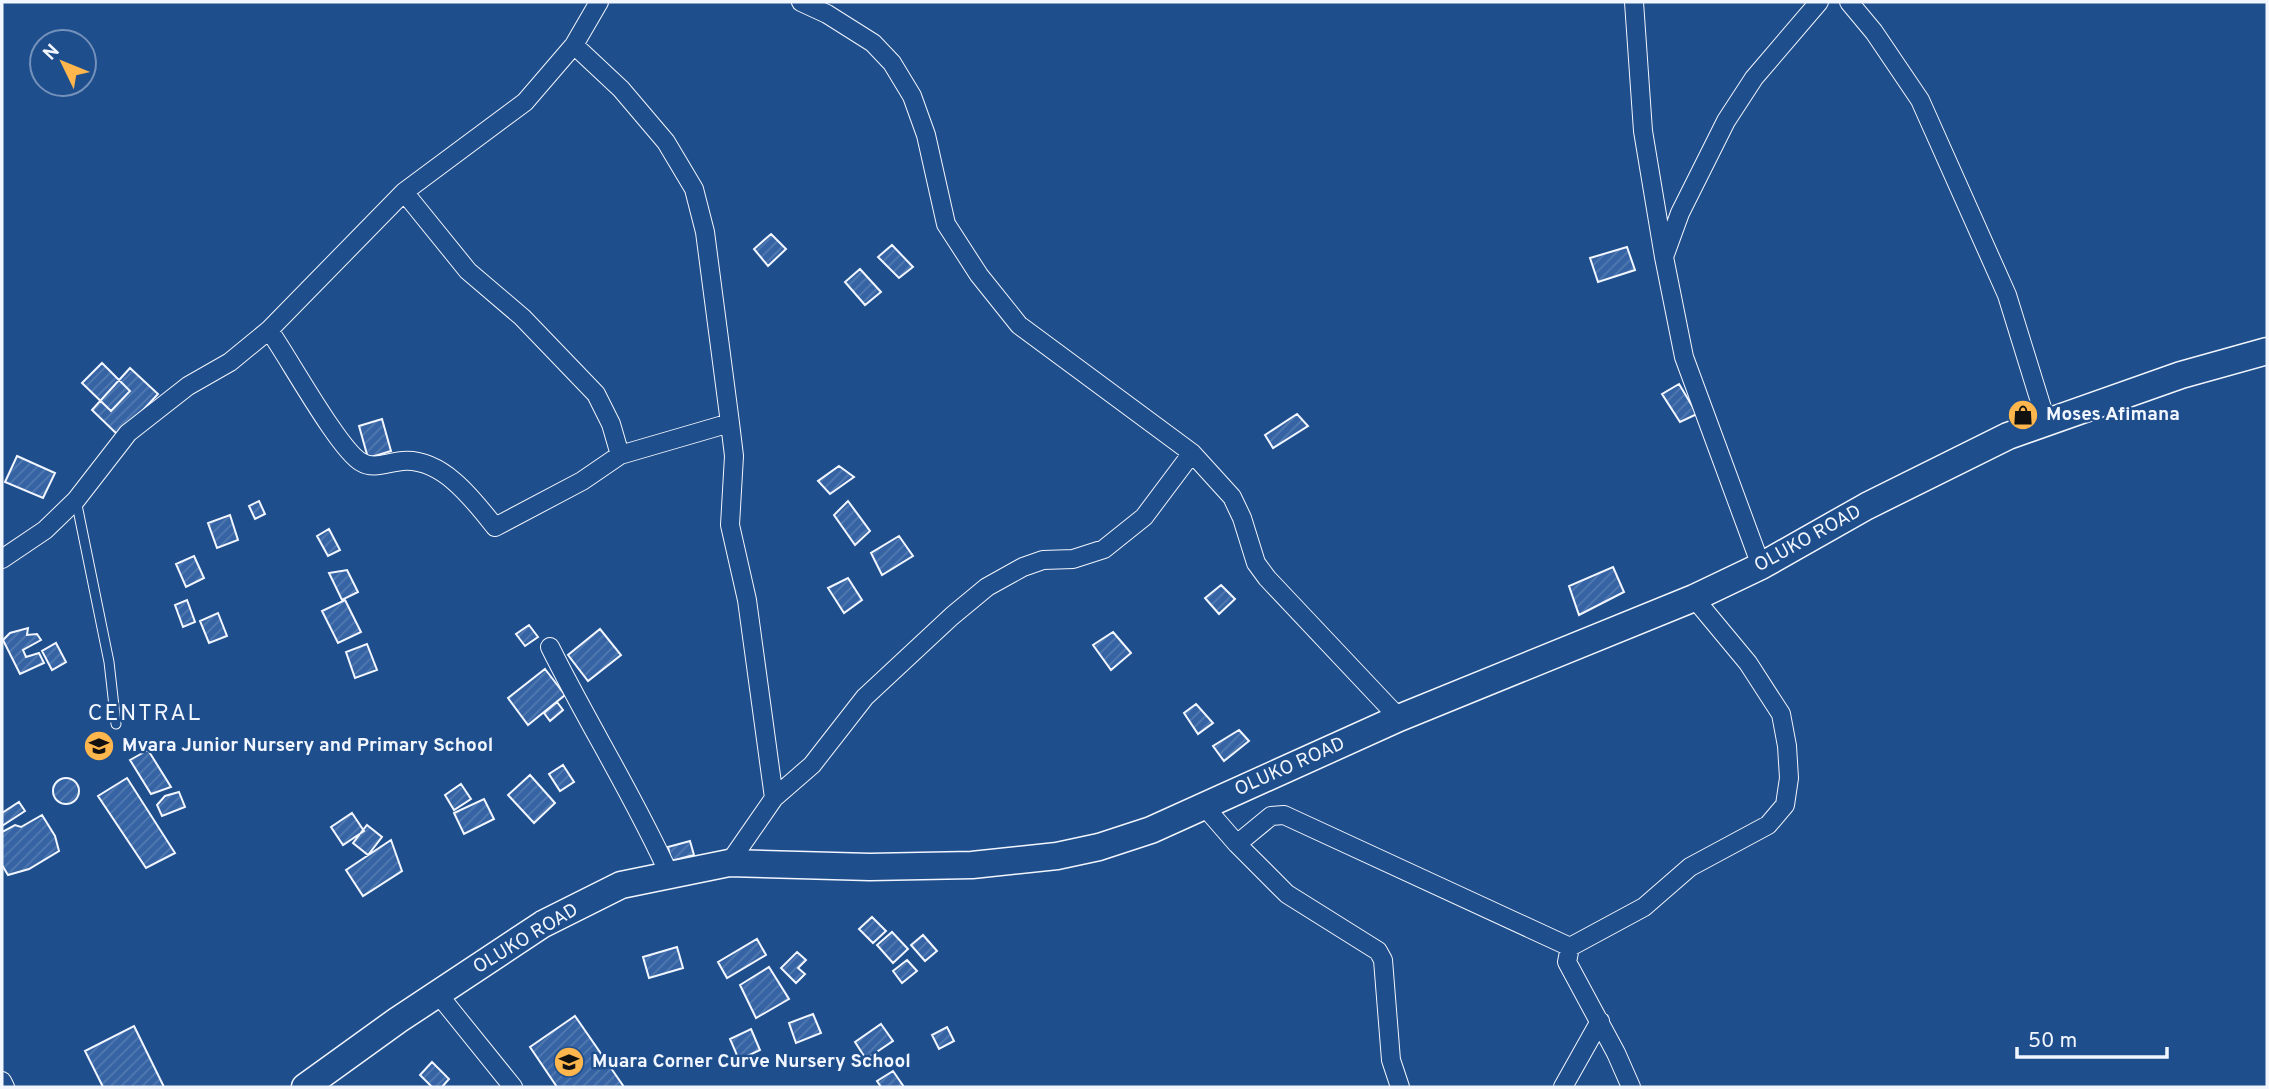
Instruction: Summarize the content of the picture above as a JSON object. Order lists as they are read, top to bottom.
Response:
{
  "streets": {
    "main road": ["OLUKO ROAD"]
  },
  "districts": ["CENTRAL"],
  "places": {
    "shop": ["Moses Afimana"],
    "school or university": ["Mvara Junior Nursery and Primary School", "Muara Corner Curve Nursery School"]
  },
  "scale_bar": "50 m",
  "north": "top left"
}
